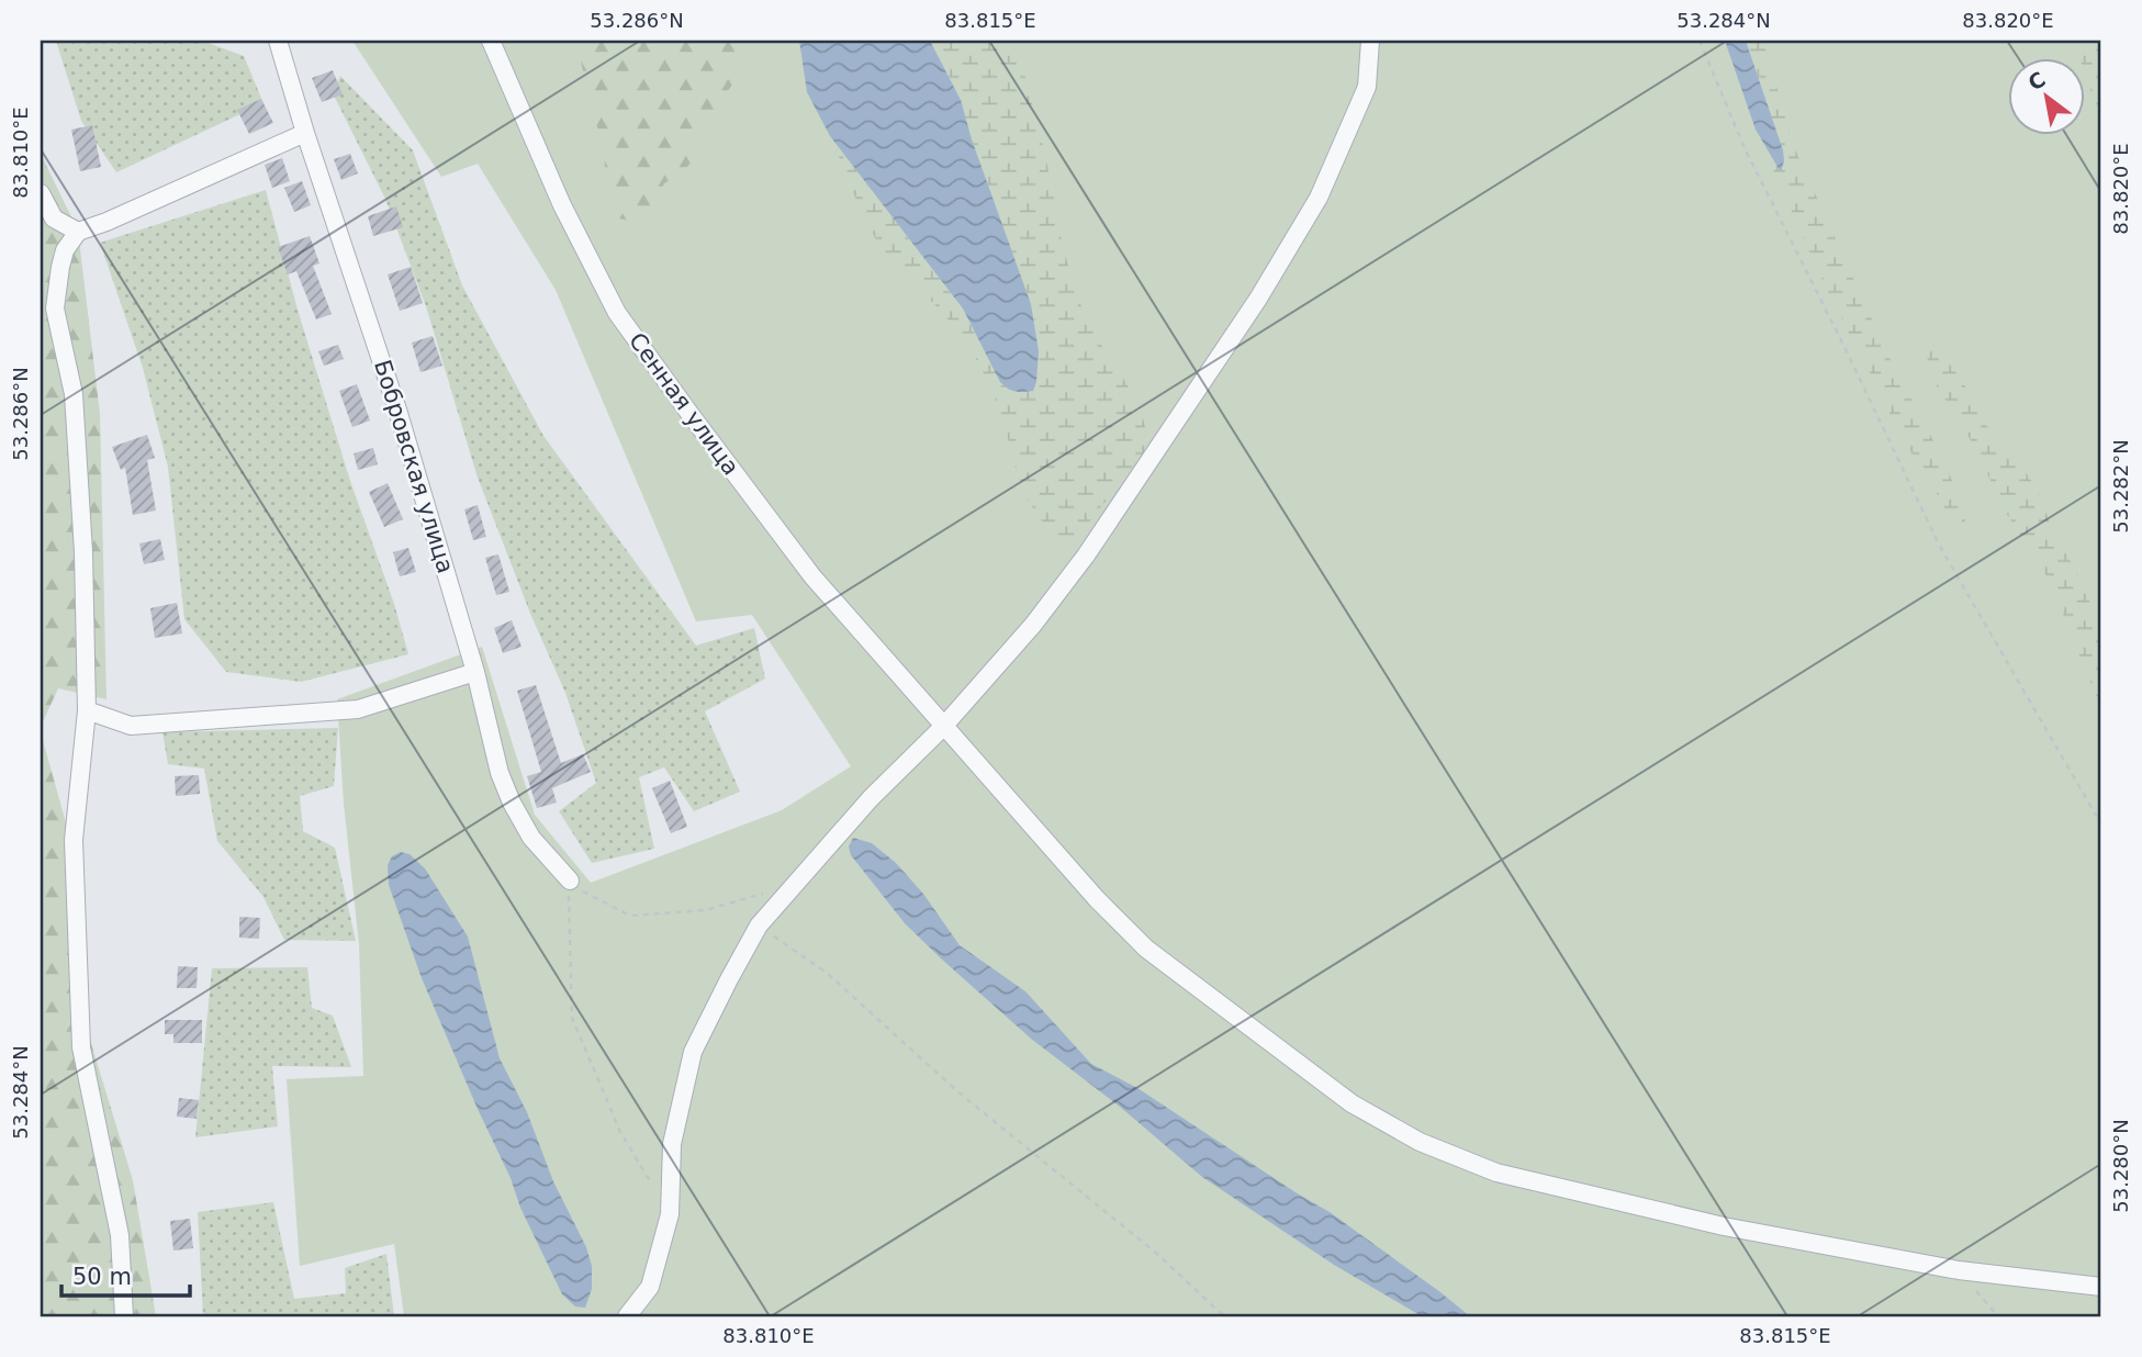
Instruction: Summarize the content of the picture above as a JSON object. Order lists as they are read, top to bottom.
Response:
{
  "streets": {
    "street": ["Сенная улица", "Бобровская улица"]
  },
  "scale_bar": "50 m",
  "north": "top left",
  "coordinates": [
    "53.286°N",
    "83.815°E",
    "53.284°N",
    "83.820°E",
    "83.810°E",
    "53.282°N",
    "53.280°N"
  ]
}
